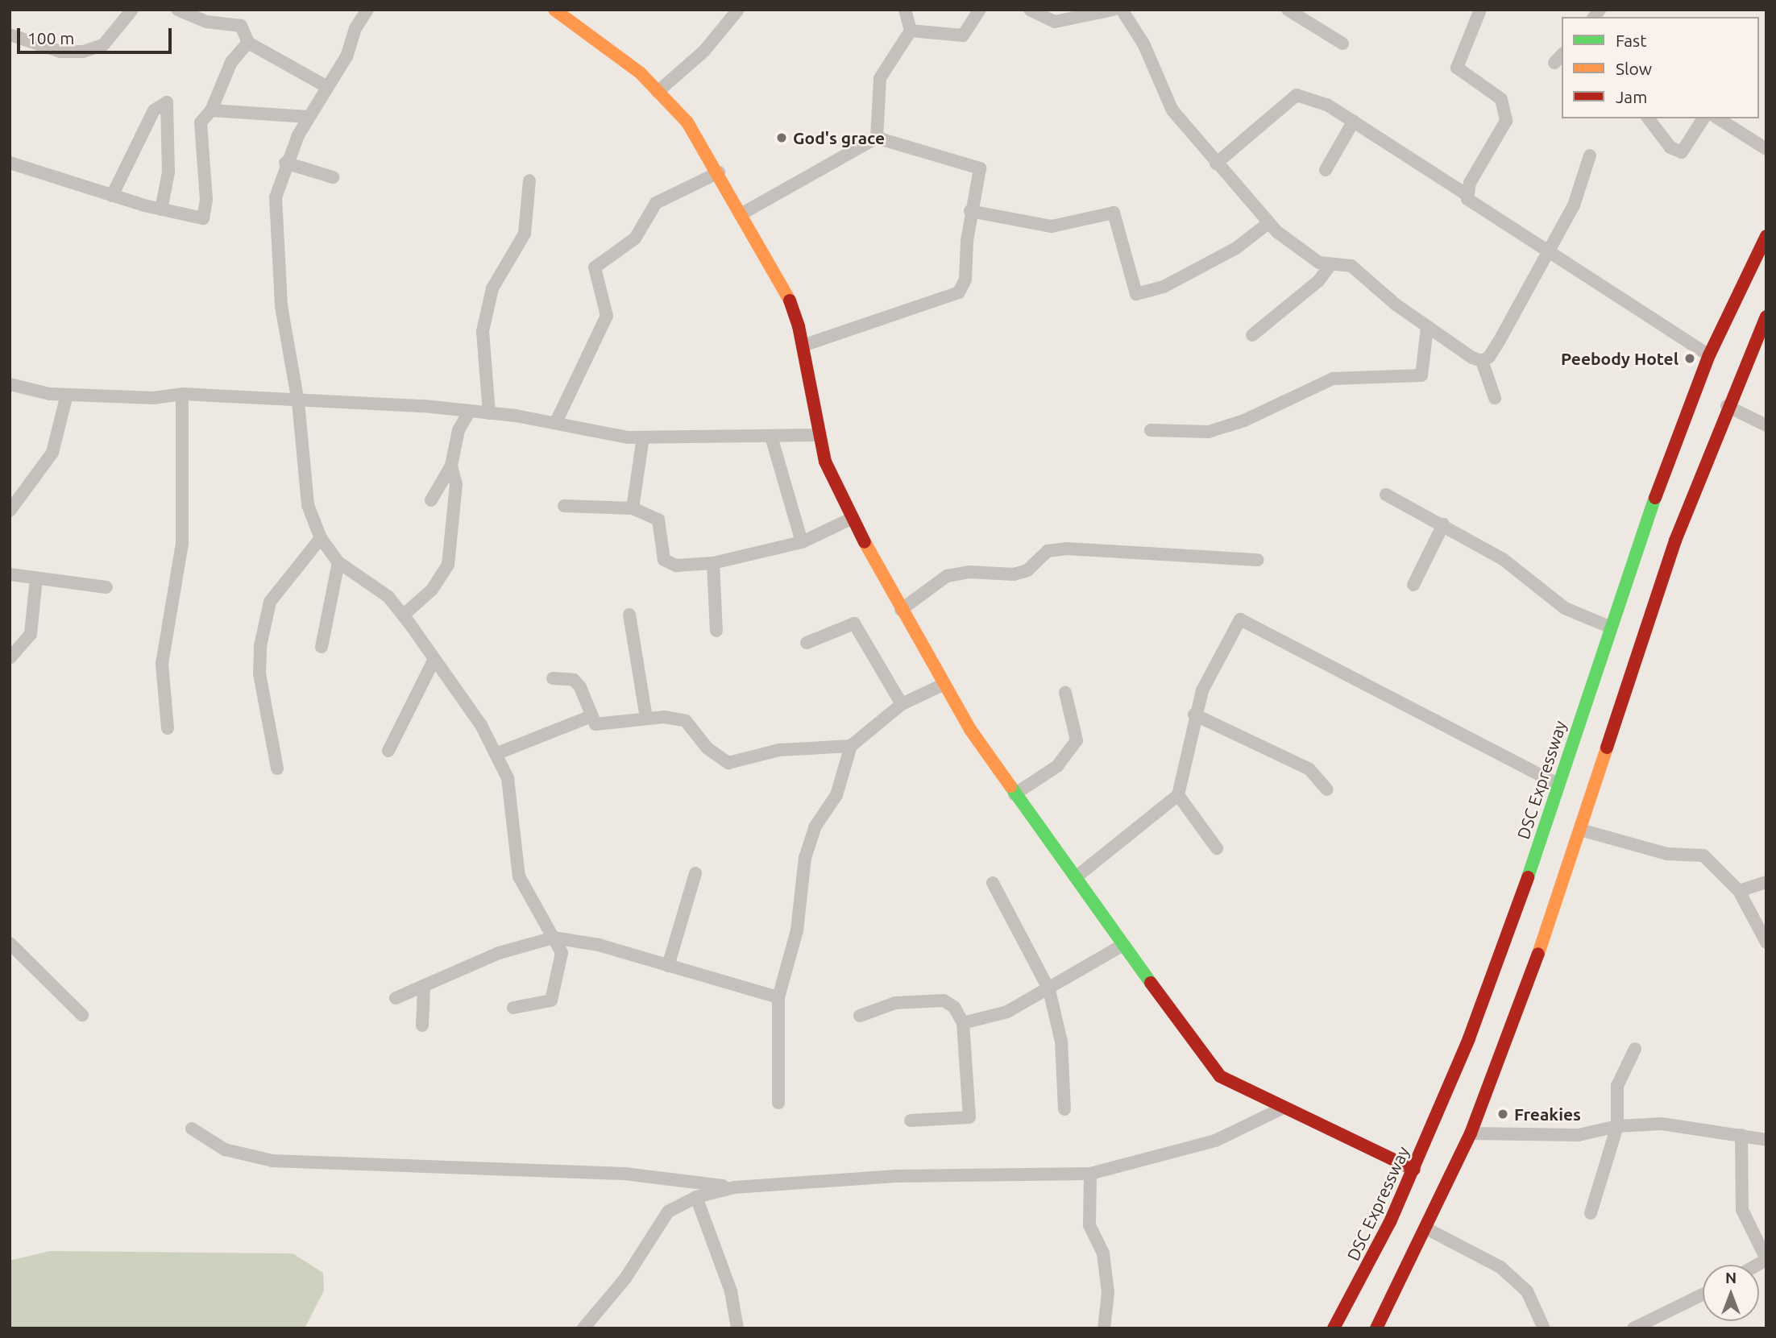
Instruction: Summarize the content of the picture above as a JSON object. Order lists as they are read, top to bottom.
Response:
{
  "streets": {
    "main road": ["DSC Expressway"]
  },
  "places": ["God's grace", "Peebody Hotel", "Freakies"],
  "legend": ["Fast", "Slow", "Jam"],
  "scale_bar": "100 m",
  "north": "top"
}
